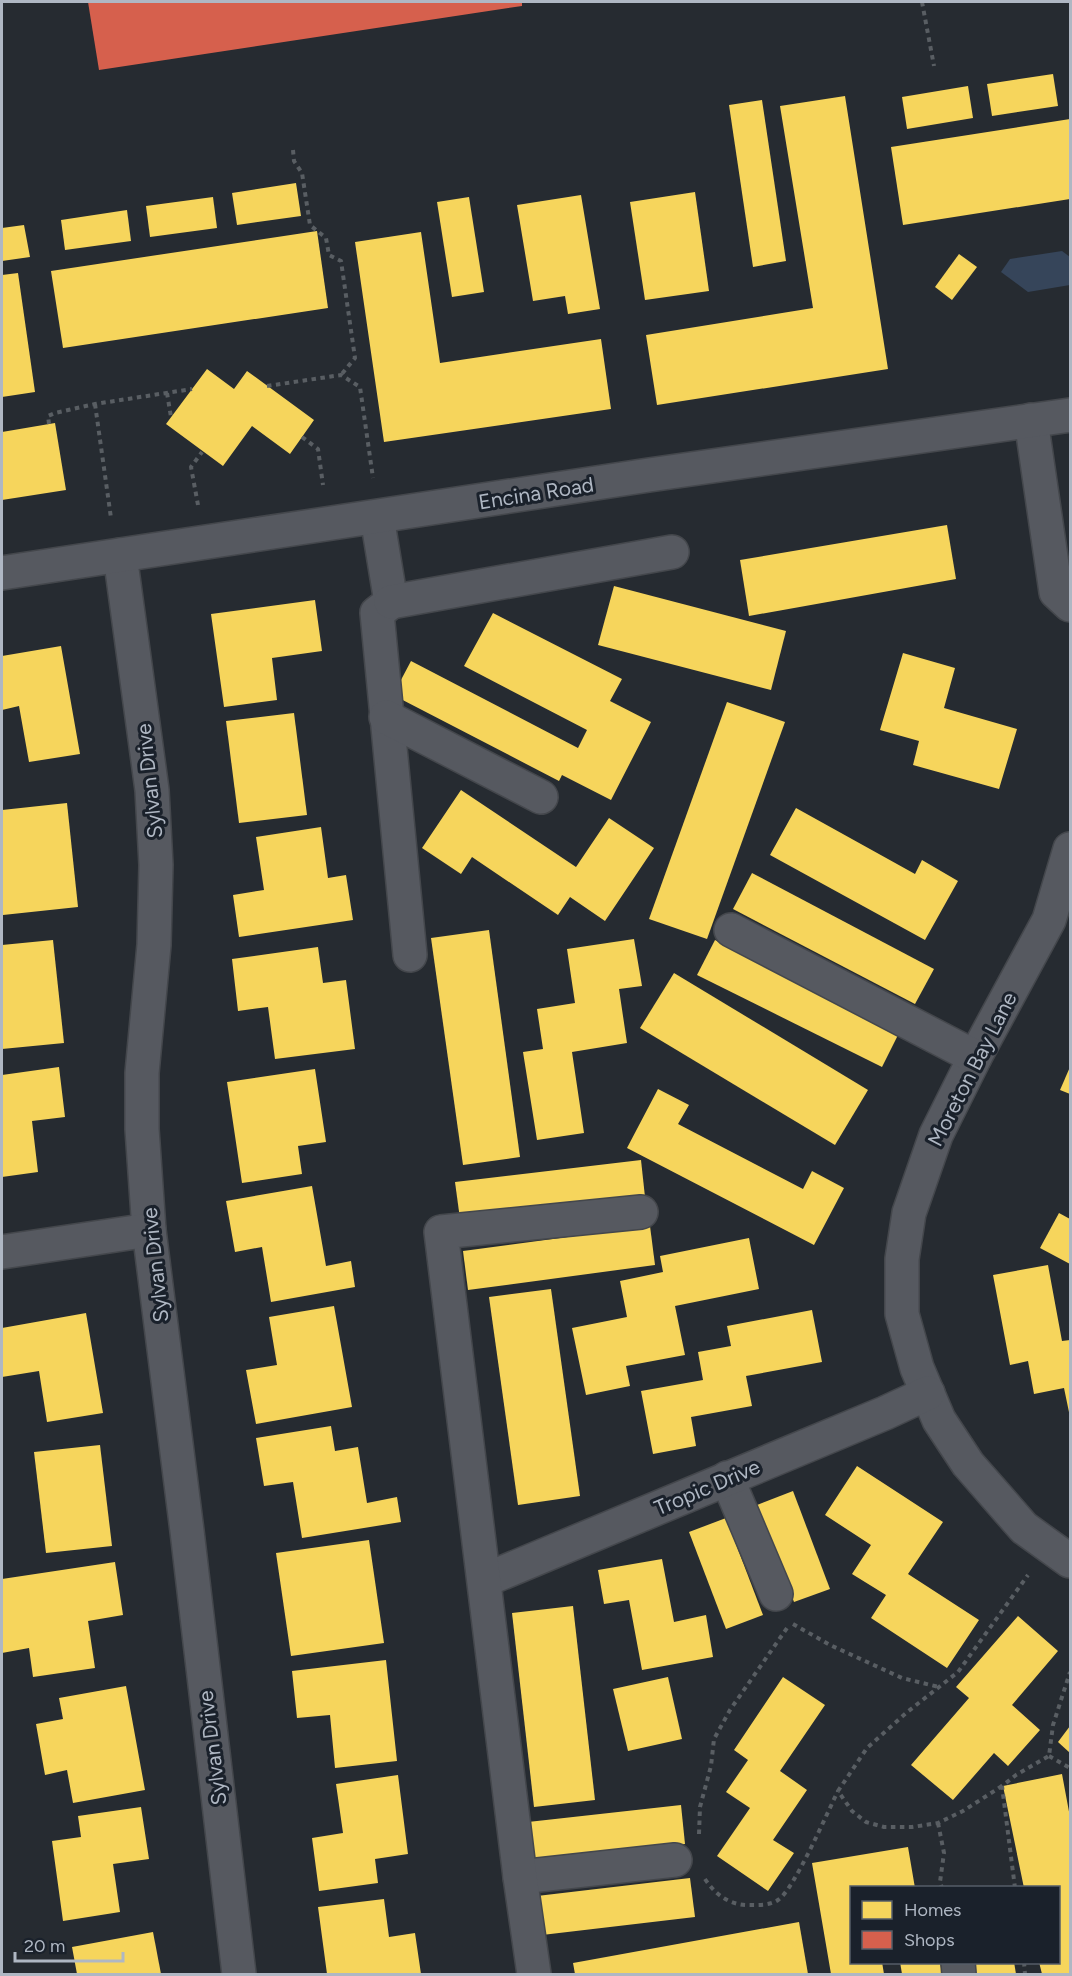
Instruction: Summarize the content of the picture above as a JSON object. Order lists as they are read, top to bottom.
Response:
{
  "streets": {
    "street": [
      "Encina Road",
      "Sylvan Drive",
      "Moreton Bay Lane",
      "Tropic Drive"
    ]
  },
  "crossings": [
    ["Encina Road", "Sylvan Drive"],
    ["Moreton Bay Lane", "Tropic Drive"]
  ],
  "legend": ["Homes", "Shops"],
  "scale_bar": "20 m"
}
